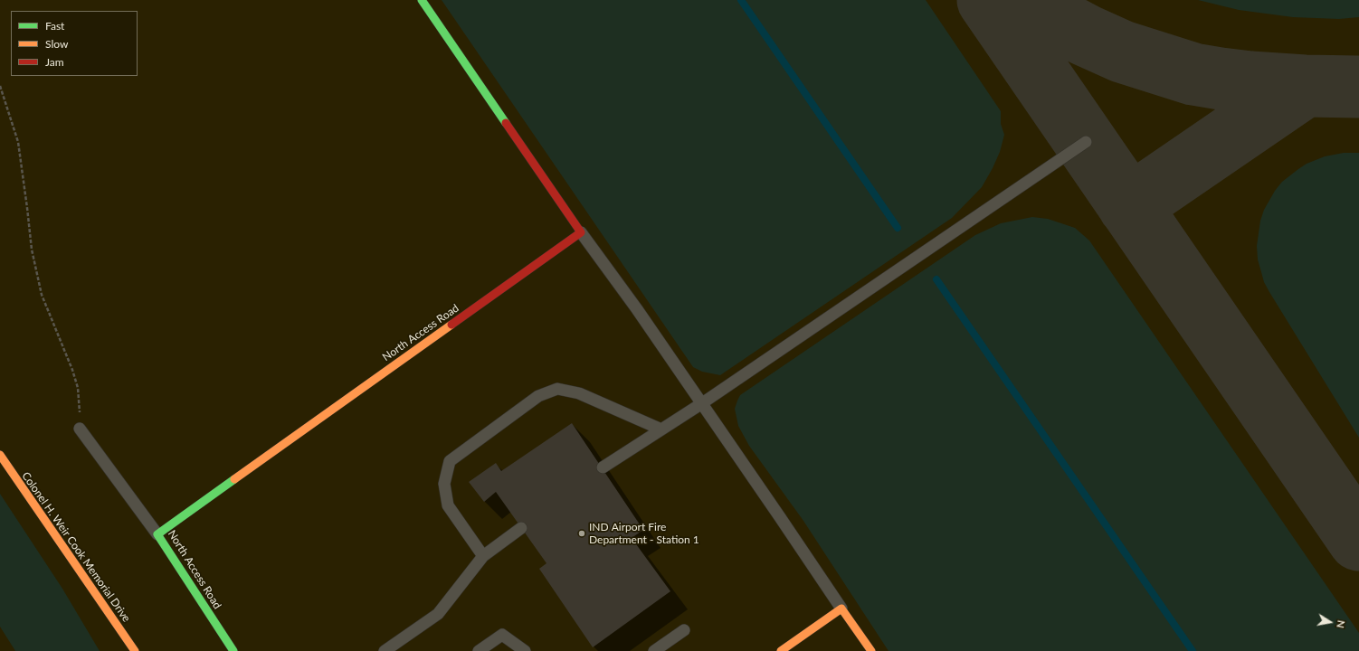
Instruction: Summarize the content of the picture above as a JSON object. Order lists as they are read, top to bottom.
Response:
{
  "streets": {
    "street": ["North Access Road", "Colonel H. Weir Cook Memorial Drive"]
  },
  "places": ["IND Airport Fire Department - Station 1"],
  "legend": ["Fast", "Slow", "Jam"],
  "north": "right"
}
